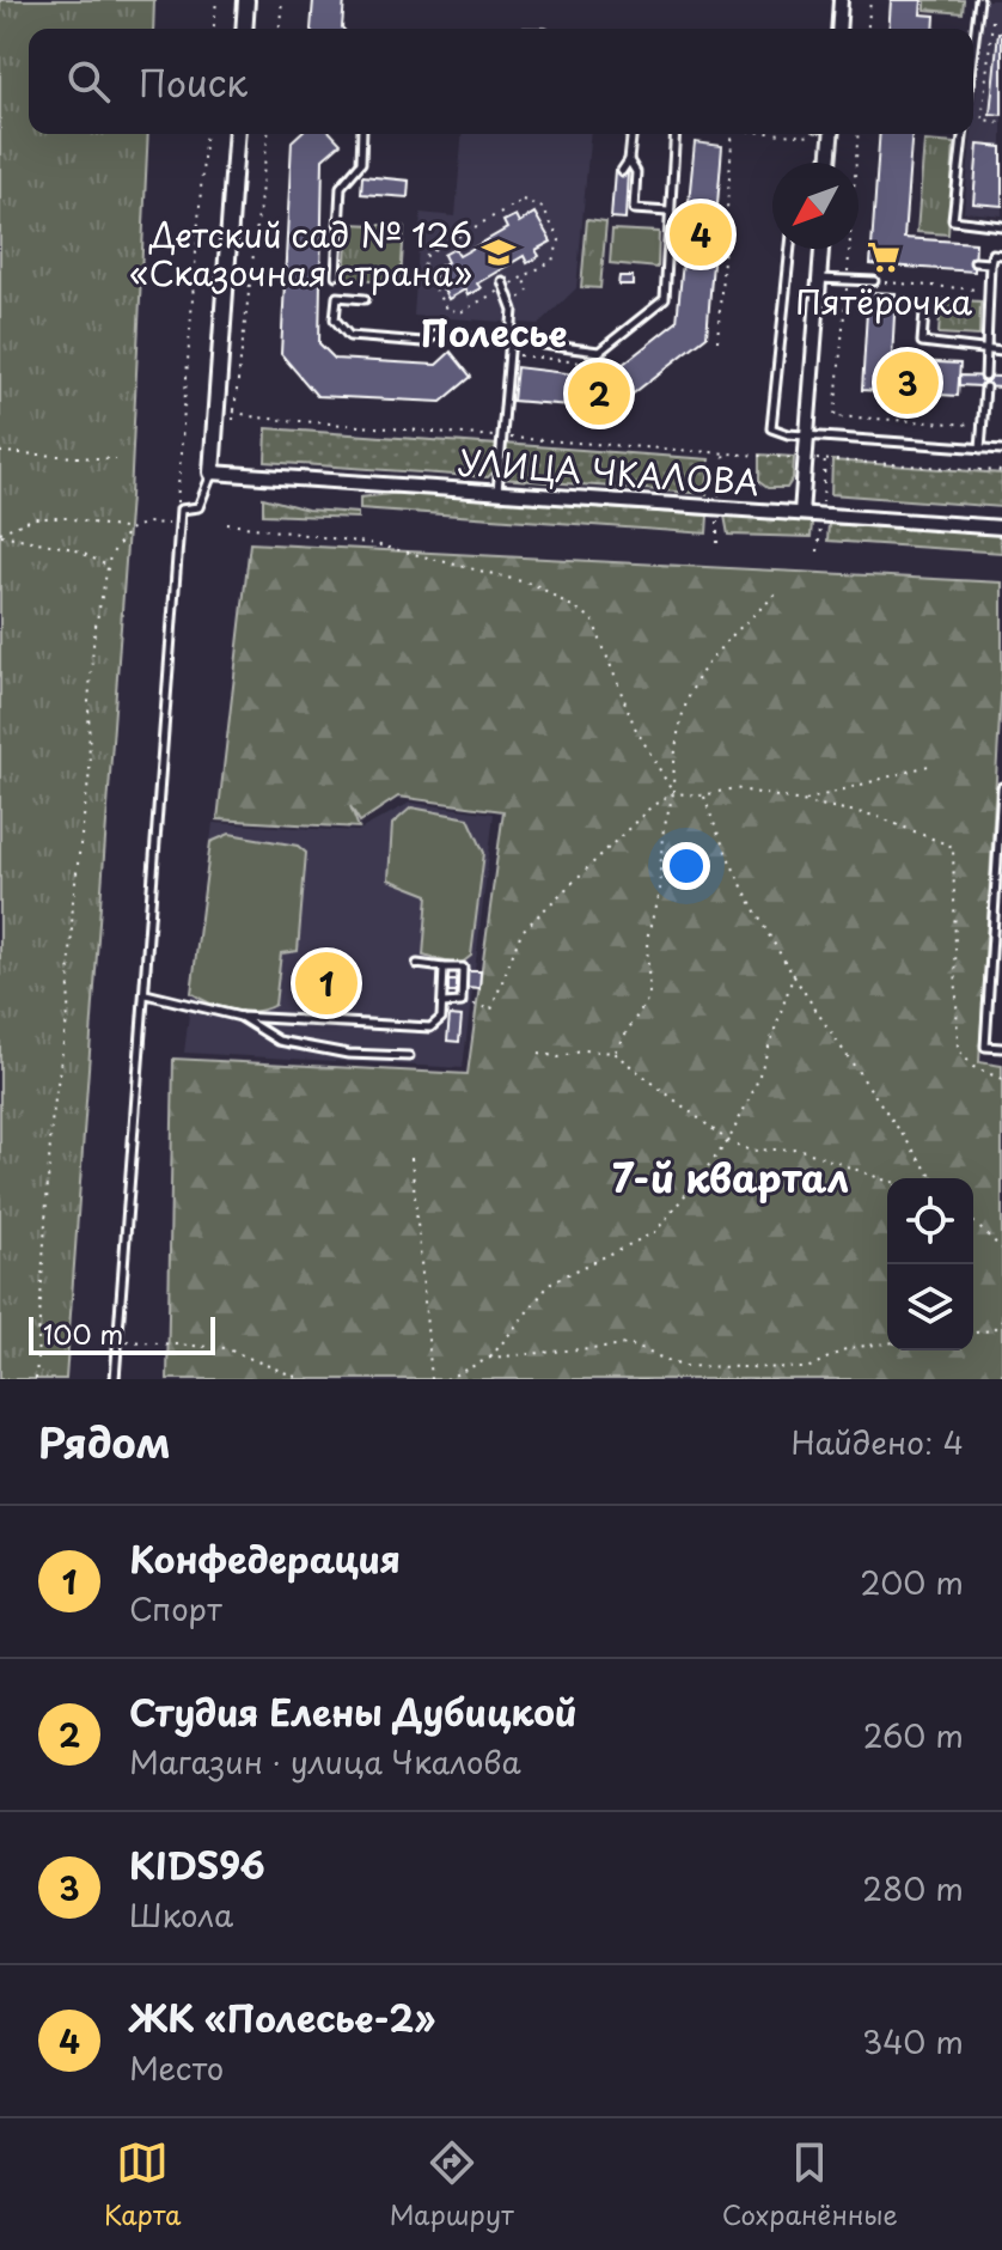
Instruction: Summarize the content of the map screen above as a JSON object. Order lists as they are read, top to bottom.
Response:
{
  "streets": {
    "street": ["УЛИЦА ЧКАЛОВА"]
  },
  "districts": ["Полесье", "7-й квартал"],
  "places": {
    "school or university": ["Детский сад № 126 «Сказочная страна»"],
    "supermarket": ["Пятёрочка"]
  },
  "scale_bar": "100 m",
  "north": "bottom left",
  "page": {
    "search": "Поиск",
    "pins": [
      "4",
      "3",
      "2",
      "1"
    ],
    "scale": "100 m",
    "heading": ["Рядом", "Найдено: 4"],
    "list": [
      {
        "mark": "1",
        "name": "Конфедерация",
        "note": "Спорт",
        "value": "200 m"
      },
      {
        "mark": "2",
        "name": "Студия Елены Дубицкой",
        "note": "Магазин · улица Чкалова",
        "value": "260 m"
      },
      {
        "mark": "3",
        "name": "KIDS96",
        "note": "Школа",
        "value": "280 m"
      },
      {
        "mark": "4",
        "name": "ЖК «Полесье-2»",
        "note": "Место",
        "value": "340 m"
      }
    ],
    "nav": ["Карта", "Маршрут", "Сохранённые"]
  }
}
